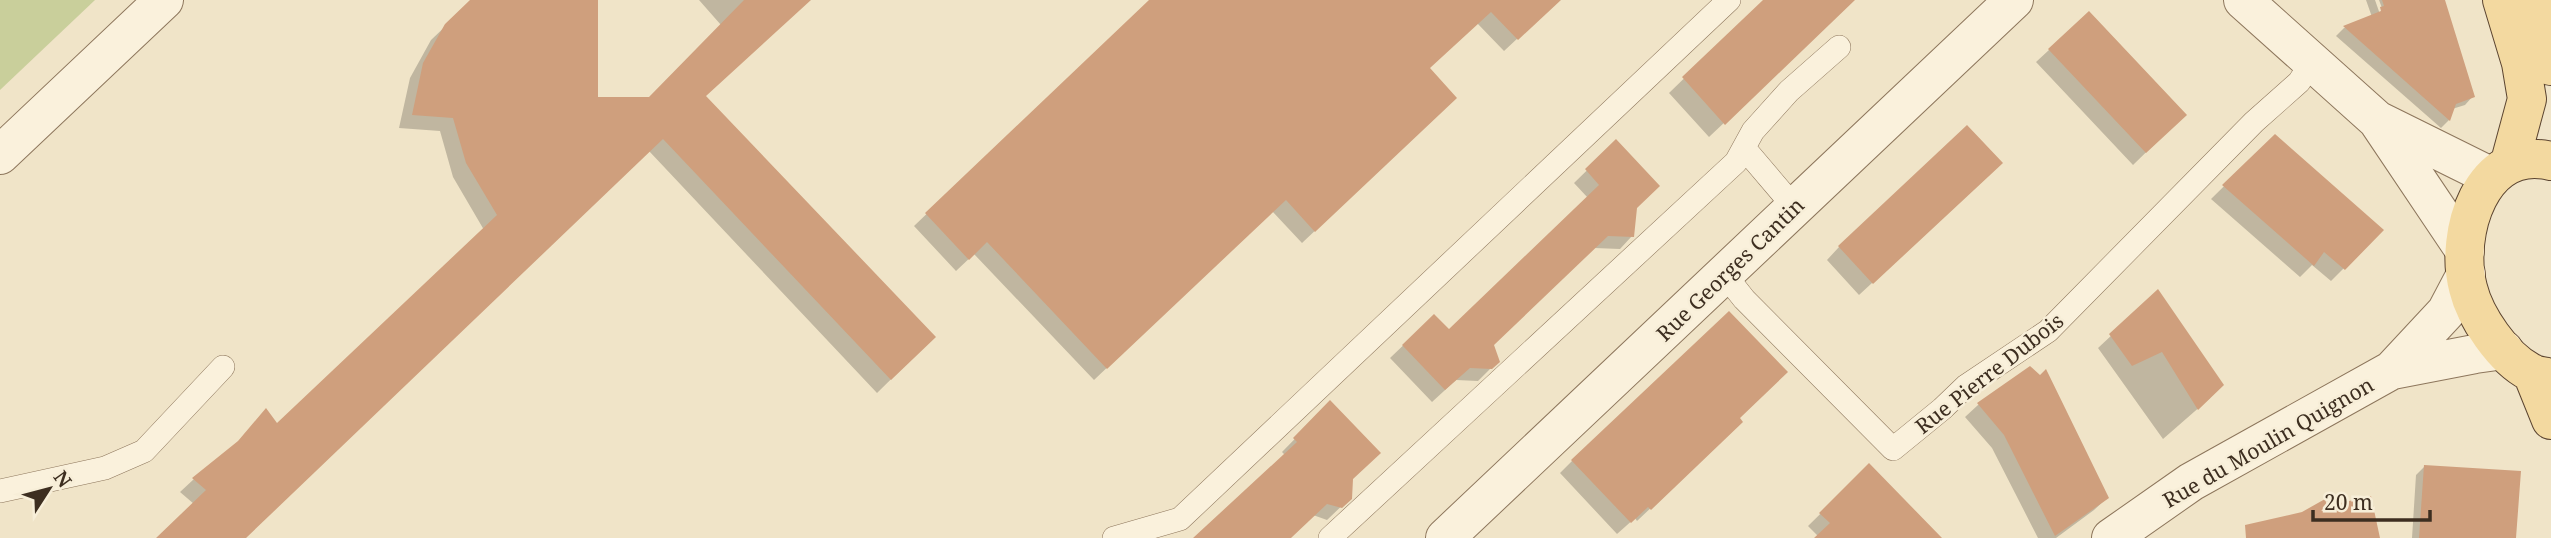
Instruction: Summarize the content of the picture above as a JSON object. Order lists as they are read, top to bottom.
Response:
{
  "streets": {
    "street": ["Rue Georges Cantin", "Rue du Moulin Quignon"],
    "lane": ["Rue Pierre Dubois"]
  },
  "crossings": [
    ["Rue Georges Cantin", "Rue Pierre Dubois"]
  ],
  "scale_bar": "20 m",
  "north": "top right"
}
